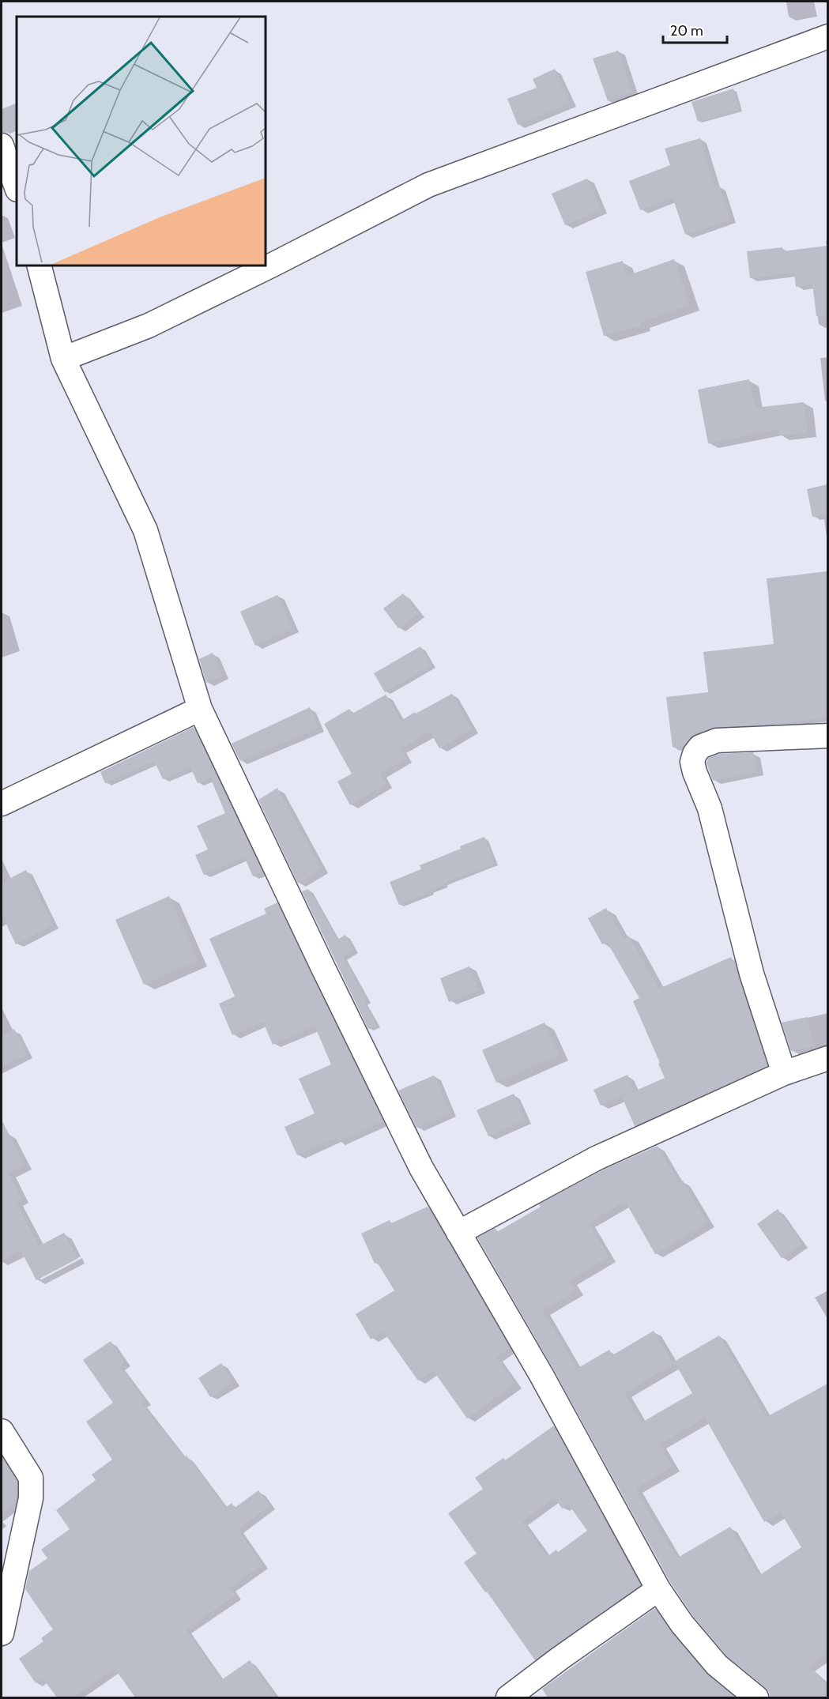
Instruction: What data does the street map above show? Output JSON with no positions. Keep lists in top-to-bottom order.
{
  "scale_bar": "20 m"
}
